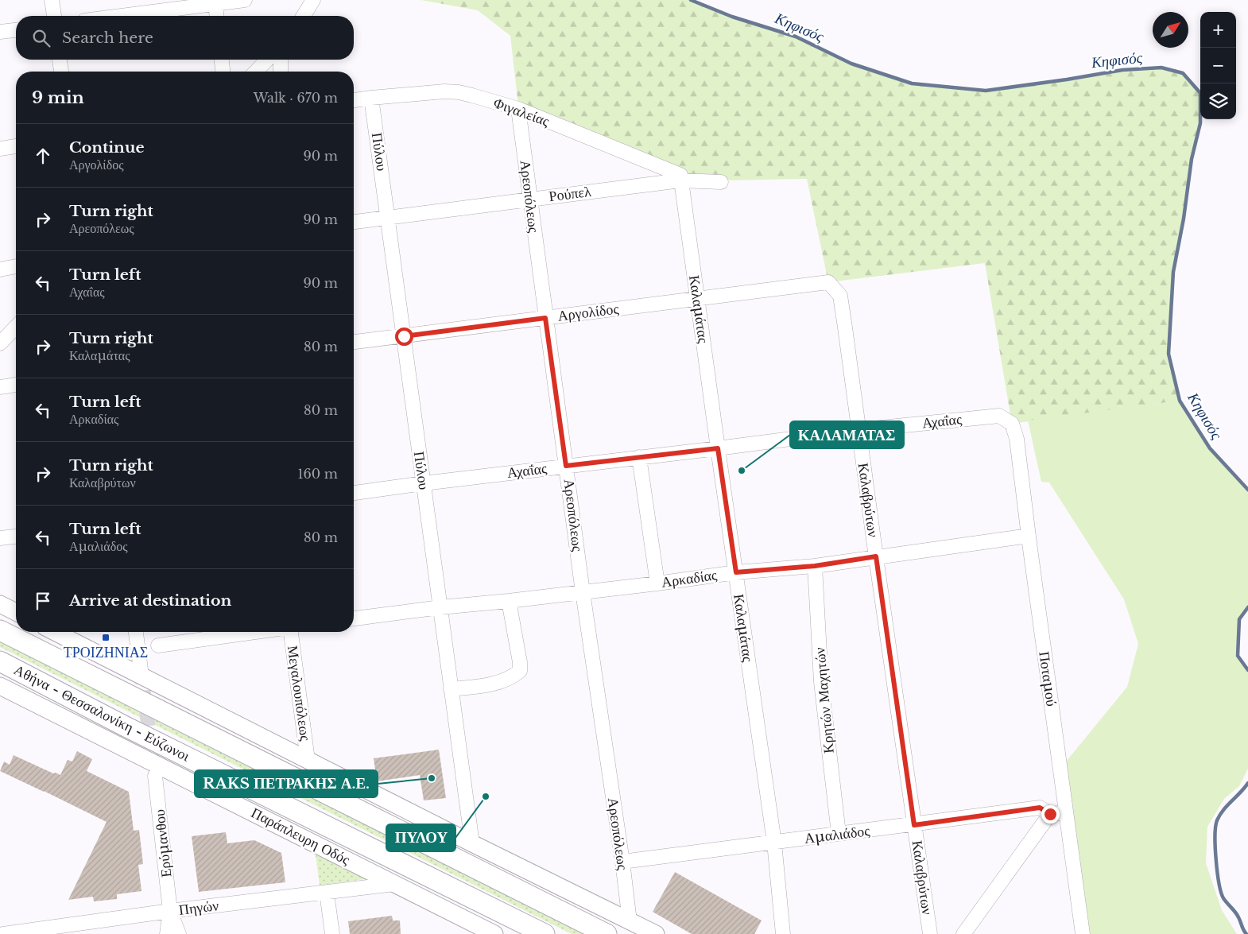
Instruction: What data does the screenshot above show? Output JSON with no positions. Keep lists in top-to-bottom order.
{
  "streets": {
    "highway": ["Αθήνα - Θεσσαλονίκη - Εύζωνοι"],
    "main road": ["Παράπλευρη Οδός"],
    "street": [
      "Φιγαλείας",
      "Πύλου",
      "Ρούπελ",
      "Αρεοπόλεως",
      "Καλαμάτας",
      "Αργολίδος",
      "Αχαΐας",
      "Καλαβρύτων",
      "Αρκαδίας",
      "Ποταμού",
      "Μεγαλουπόλεως",
      "Κρητών Μαχητών",
      "Αμαλιάδος",
      "Ερύμανθου",
      "Πηγών"
    ]
  },
  "crossings": [
    ["Φιγαλείας", "Πύλου"],
    ["Φιγαλείας", "Ρούπελ"],
    ["Φιγαλείας", "Αρεοπόλεως"],
    ["Φιγαλείας", "Καλαμάτας"],
    ["Πύλου", "Ρούπελ"],
    ["Πύλου", "Αργολίδος"],
    ["Πύλου", "Αχαΐας"],
    ["Πύλου", "Αρκαδίας"],
    ["Ρούπελ", "Αρεοπόλεως"],
    ["Ρούπελ", "Καλαμάτας"],
    ["Αρεοπόλεως", "Αργολίδος"],
    ["Αρεοπόλεως", "Αχαΐας"],
    ["Αρεοπόλεως", "Αρκαδίας"],
    ["Αρεοπόλεως", "Αμαλιάδος"],
    ["Καλαμάτας", "Αργολίδος"],
    ["Καλαμάτας", "Αχαΐας"],
    ["Καλαμάτας", "Αρκαδίας"],
    ["Καλαμάτας", "Αμαλιάδος"],
    ["Αργολίδος", "Καλαβρύτων"],
    ["Αχαΐας", "Καλαβρύτων"],
    ["Αχαΐας", "Ποταμού"],
    ["Καλαβρύτων", "Αρκαδίας"],
    ["Καλαβρύτων", "Αμαλιάδος"],
    ["Αρκαδίας", "Ποταμού"],
    ["Αρκαδίας", "Κρητών Μαχητών"],
    ["Κρητών Μαχητών", "Αμαλιάδος"],
    ["Παράπλευρη Οδός", "Πηγών"],
    ["Ερύμανθου", "Πηγών"]
  ],
  "water": ["Κηφισός"],
  "places": {
    "other": ["ΚΑΛΑΜΑΤΑΣ", "RAKS ΠΕΤΡΑΚΗΣ Α.Ε.", "ΠΥΛΟΥ"],
    "transit": ["ΤΡΟΙΖΗΝΙΑΣ"]
  },
  "north": "top right",
  "page": {
    "map_buttons": ["+", "−"],
    "search": "Search here",
    "heading": ["9 min", "Walk · 670 m"],
    "list": [
      ["Continue", "Αργολίδος", "90 m"],
      ["Turn right", "Αρεοπόλεως", "90 m"],
      ["Turn left", "Αχαΐας", "90 m"],
      ["Turn right", "Καλαμάτας", "80 m"],
      ["Turn left", "Αρκαδίας", "80 m"],
      ["Turn right", "Καλαβρύτων", "160 m"],
      ["Turn left", "Αμαλιάδος", "80 m"],
      "Arrive at destination"
    ]
  }
}
